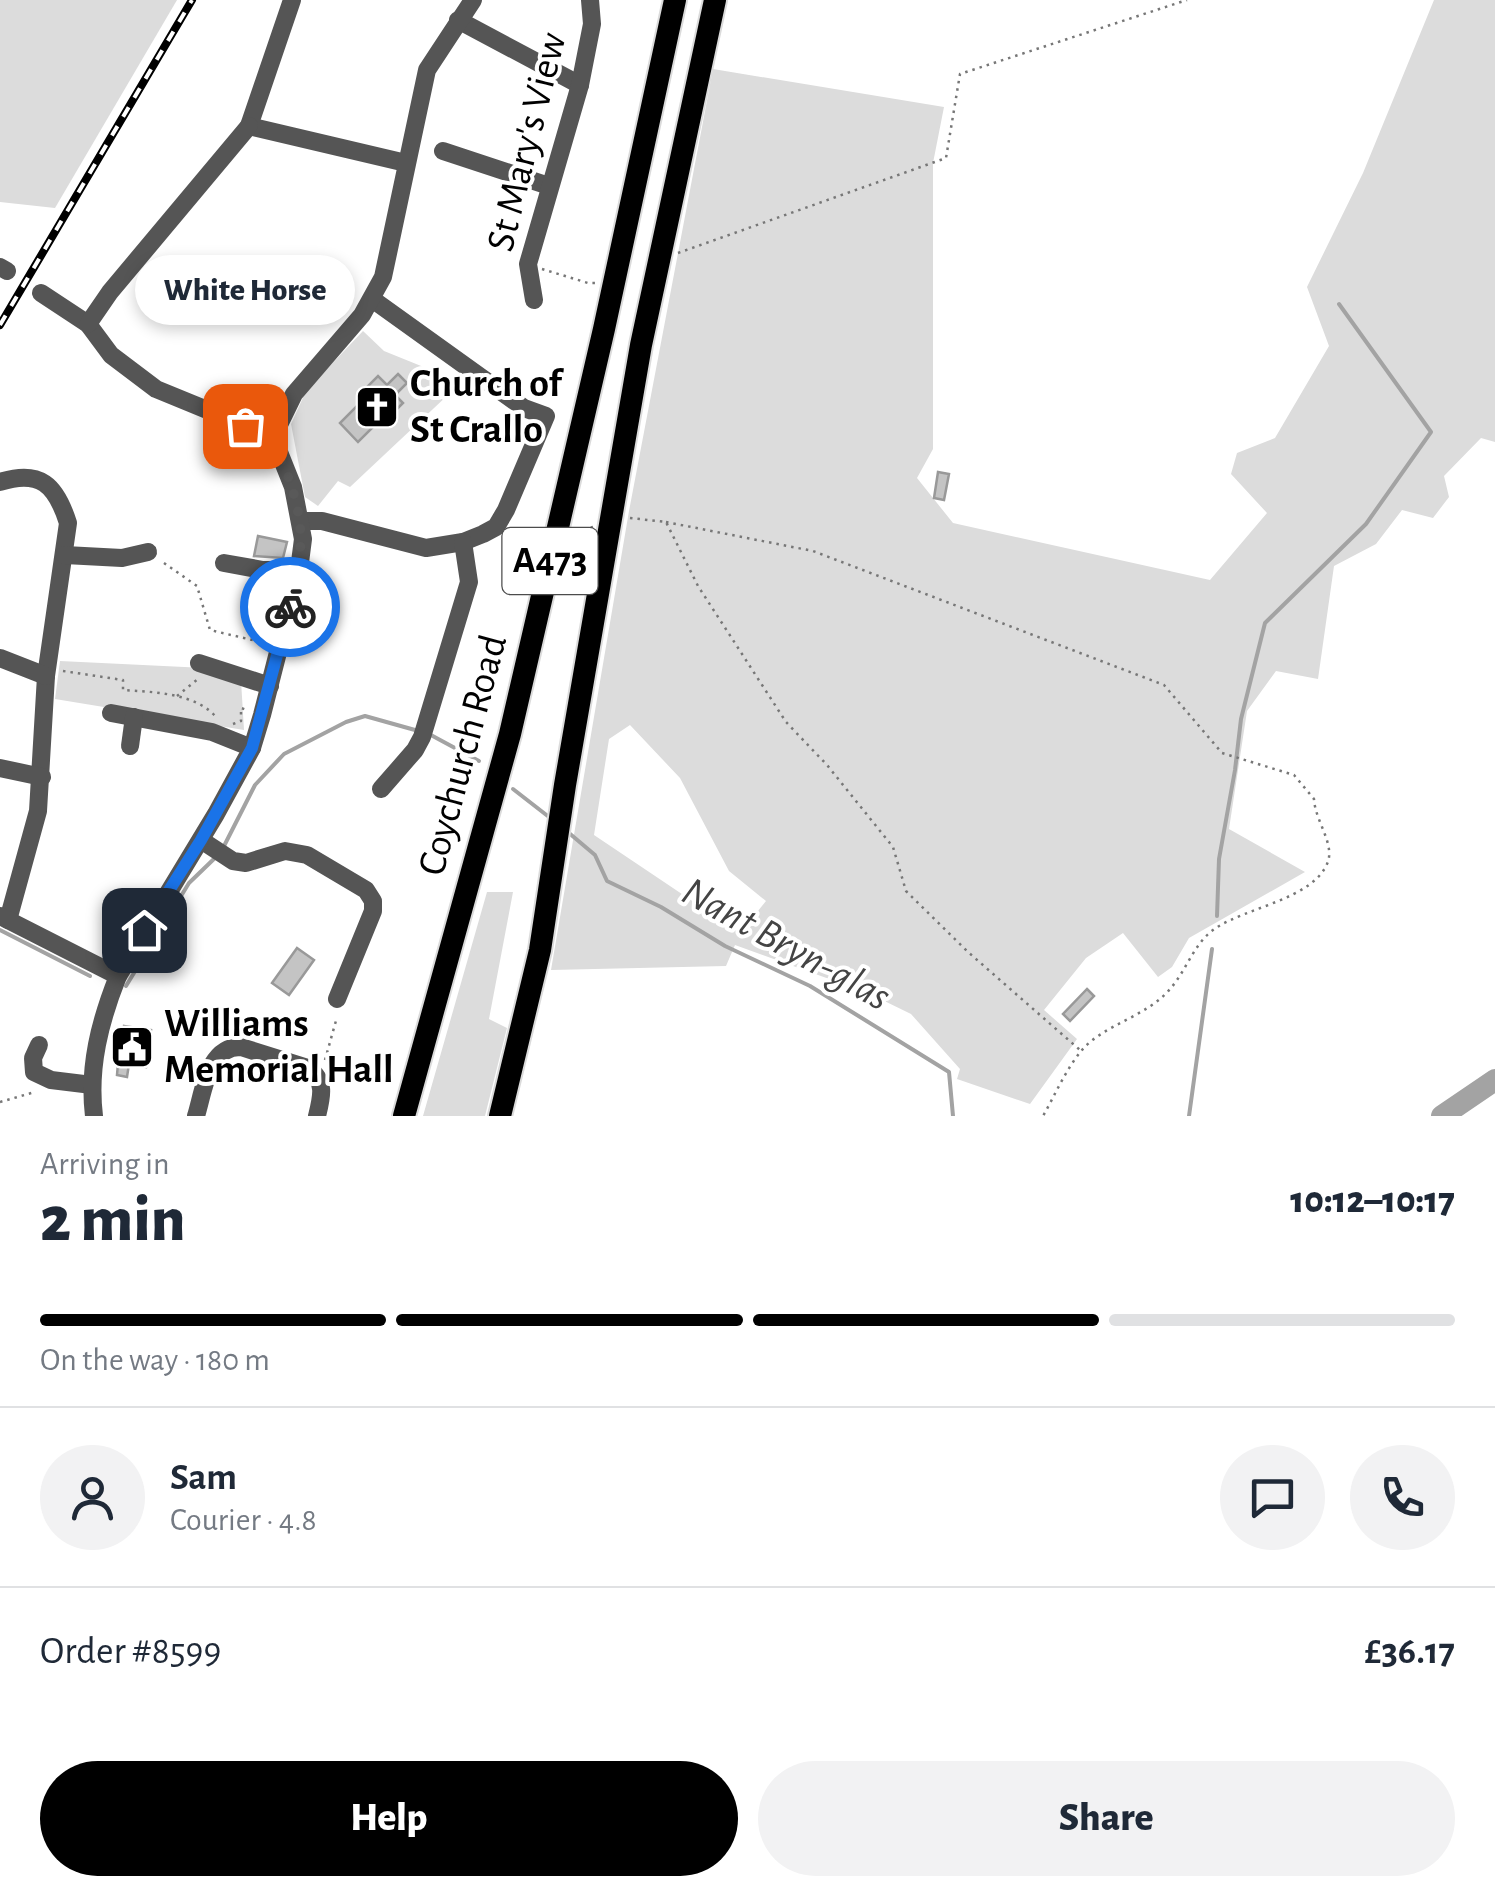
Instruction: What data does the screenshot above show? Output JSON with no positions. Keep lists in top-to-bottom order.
{
  "streets": {
    "main road": ["A473", "Coychurch Road"],
    "street": ["St Mary's View"]
  },
  "water": ["Nant Bryn-glas"],
  "places": {
    "church": ["Church of St Crallo"],
    "other": ["White Horse"],
    "public building": ["Williams Memorial Hall"]
  },
  "page": {
    "bubble": "White Horse",
    "heading": ["2 min", "Arriving in", "10:12–10:17"],
    "panel": [
      "Sam",
      "Courier · 4.8",
      "Order #8599",
      "£36.17"
    ],
    "bar": "On the way · 180 m",
    "buttons": ["Help", "Share"]
  }
}
